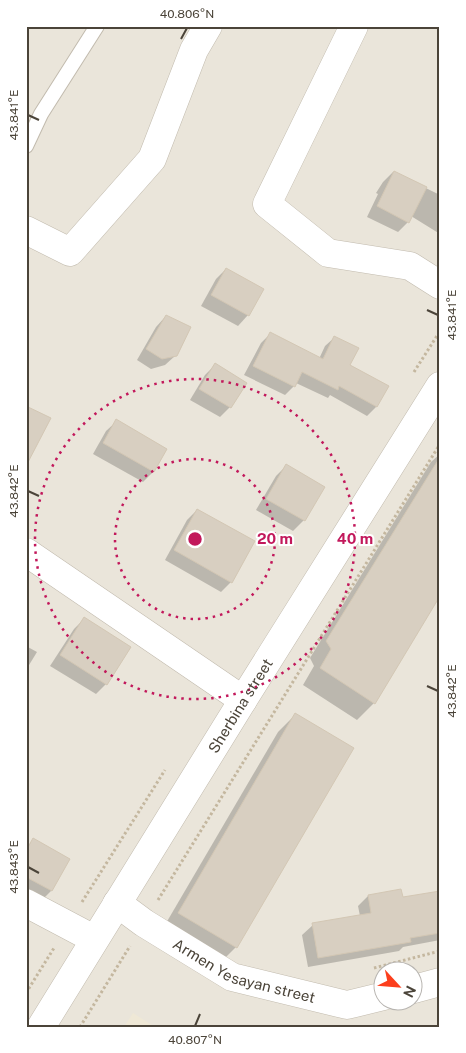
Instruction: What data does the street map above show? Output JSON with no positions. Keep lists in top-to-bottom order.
{
  "streets": {
    "street": ["Sherbina street", "Armen Yesayan street"]
  },
  "crossings": [
    ["Sherbina street", "Armen Yesayan street"]
  ],
  "north": "bottom right",
  "coordinates": [
    "40.806°N",
    "43.841°E",
    "43.842°E",
    "43.843°E",
    "40.807°N"
  ],
  "rings": ["20 m", "40 m"]
}
